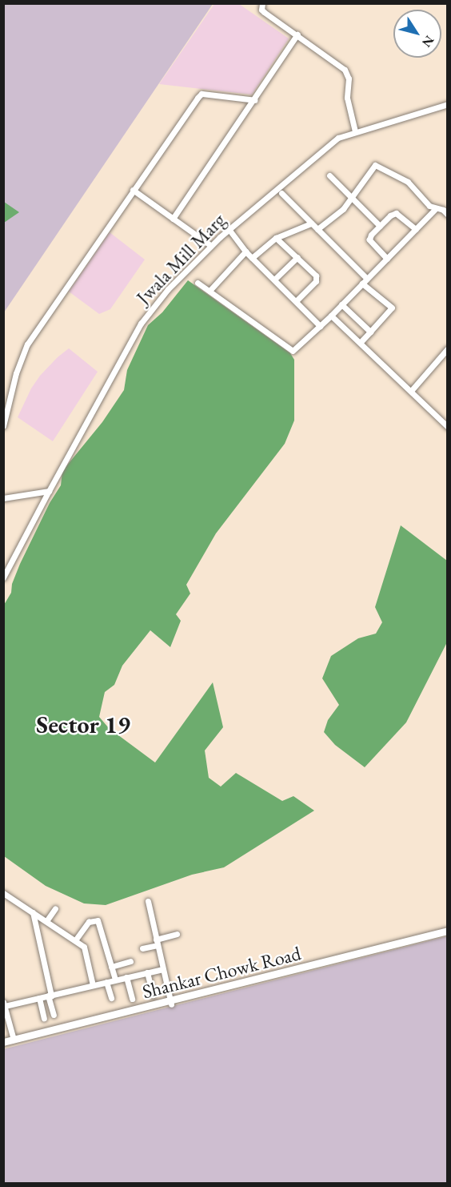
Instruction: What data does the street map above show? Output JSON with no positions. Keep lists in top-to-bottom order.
{
  "streets": {
    "main road": ["Shankar Chowk Road"],
    "street": ["Jwala Mill Marg"]
  },
  "districts": ["Sector 19"],
  "north": "bottom right"
}
